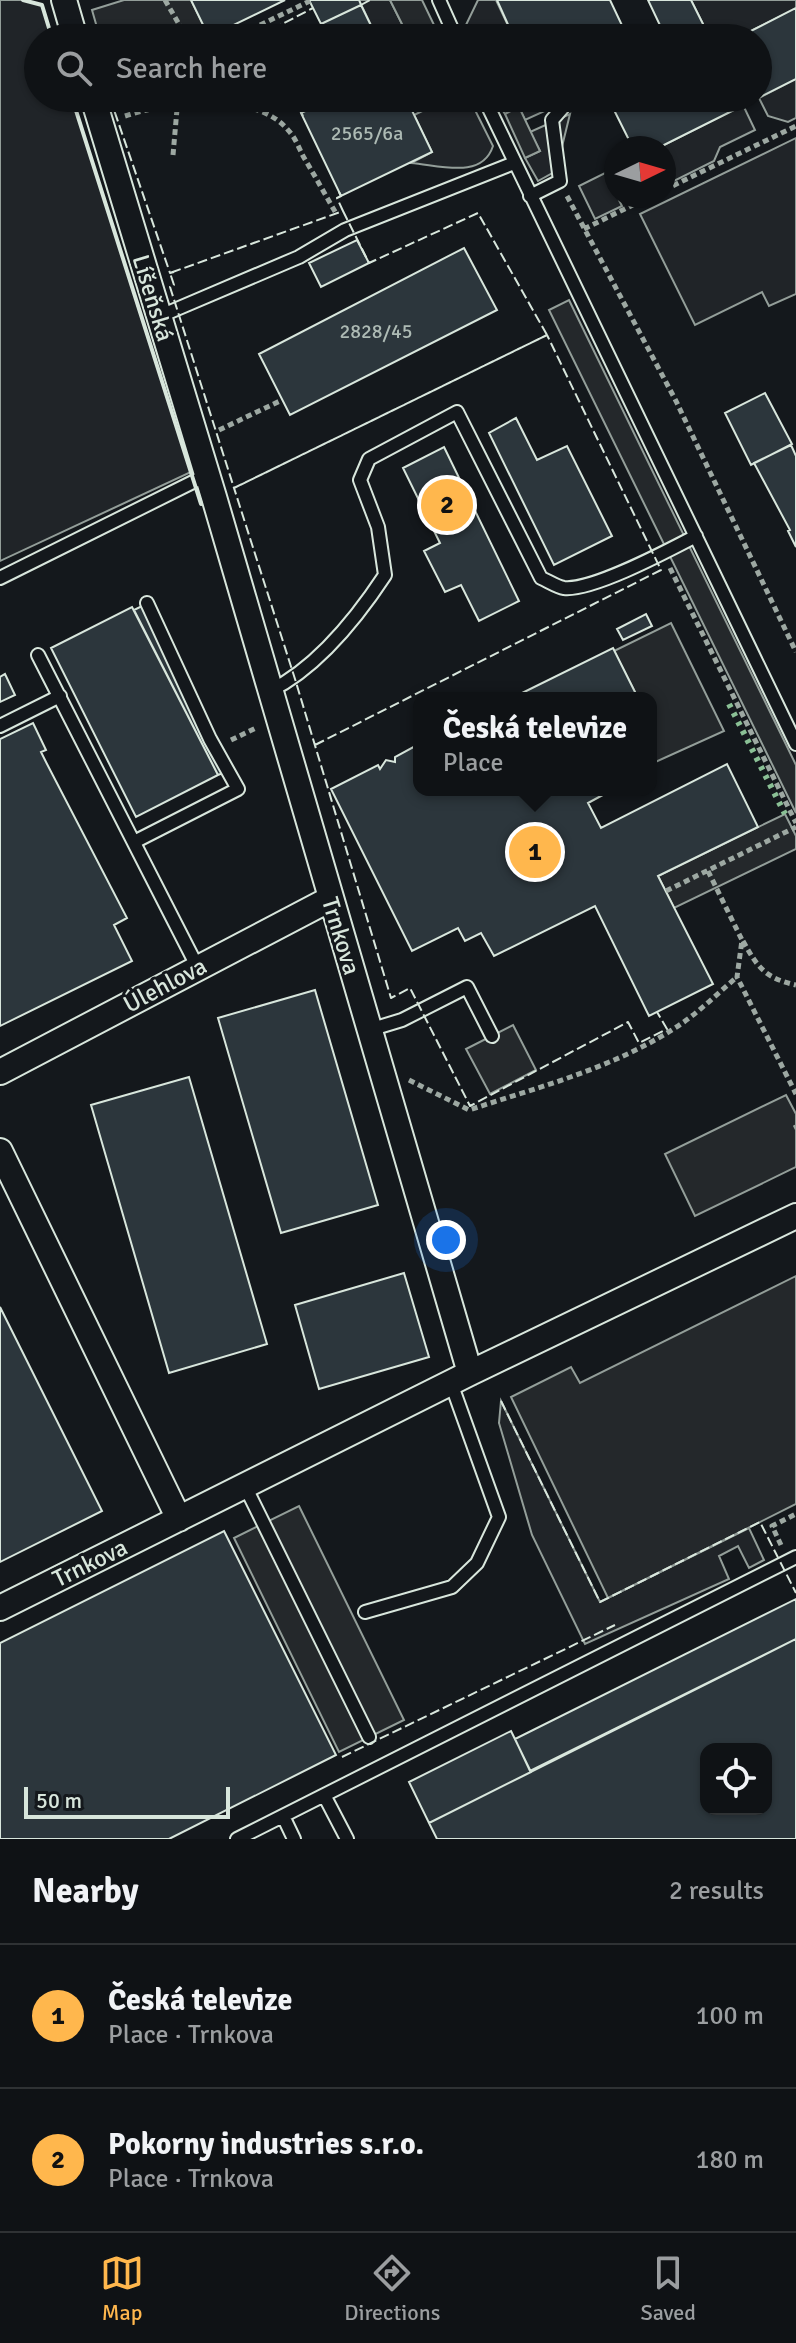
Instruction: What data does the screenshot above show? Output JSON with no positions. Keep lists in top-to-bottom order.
{
  "streets": {
    "street": ["Líšeňská", "Trnkova", "Úlehlova"]
  },
  "crossings": [
    ["Líšeňská", "Trnkova"],
    ["Trnkova", "Úlehlova"]
  ],
  "house_numbers": ["2565/6a", "2828/45"],
  "scale_bar": "50 m",
  "north": "right",
  "page": {
    "search": "Search here",
    "pins": ["2", "1"],
    "popup": ["Česká televize", "Place"],
    "scale": "50 m",
    "heading": ["Nearby", "2 results"],
    "list": [
      {
        "mark": "1",
        "name": "Česká televize",
        "note": "Place · Trnkova",
        "value": "100 m"
      },
      {
        "mark": "2",
        "name": "Pokorny industries s.r.o.",
        "note": "Place · Trnkova",
        "value": "180 m"
      }
    ],
    "nav": ["Map", "Directions", "Saved"]
  }
}
